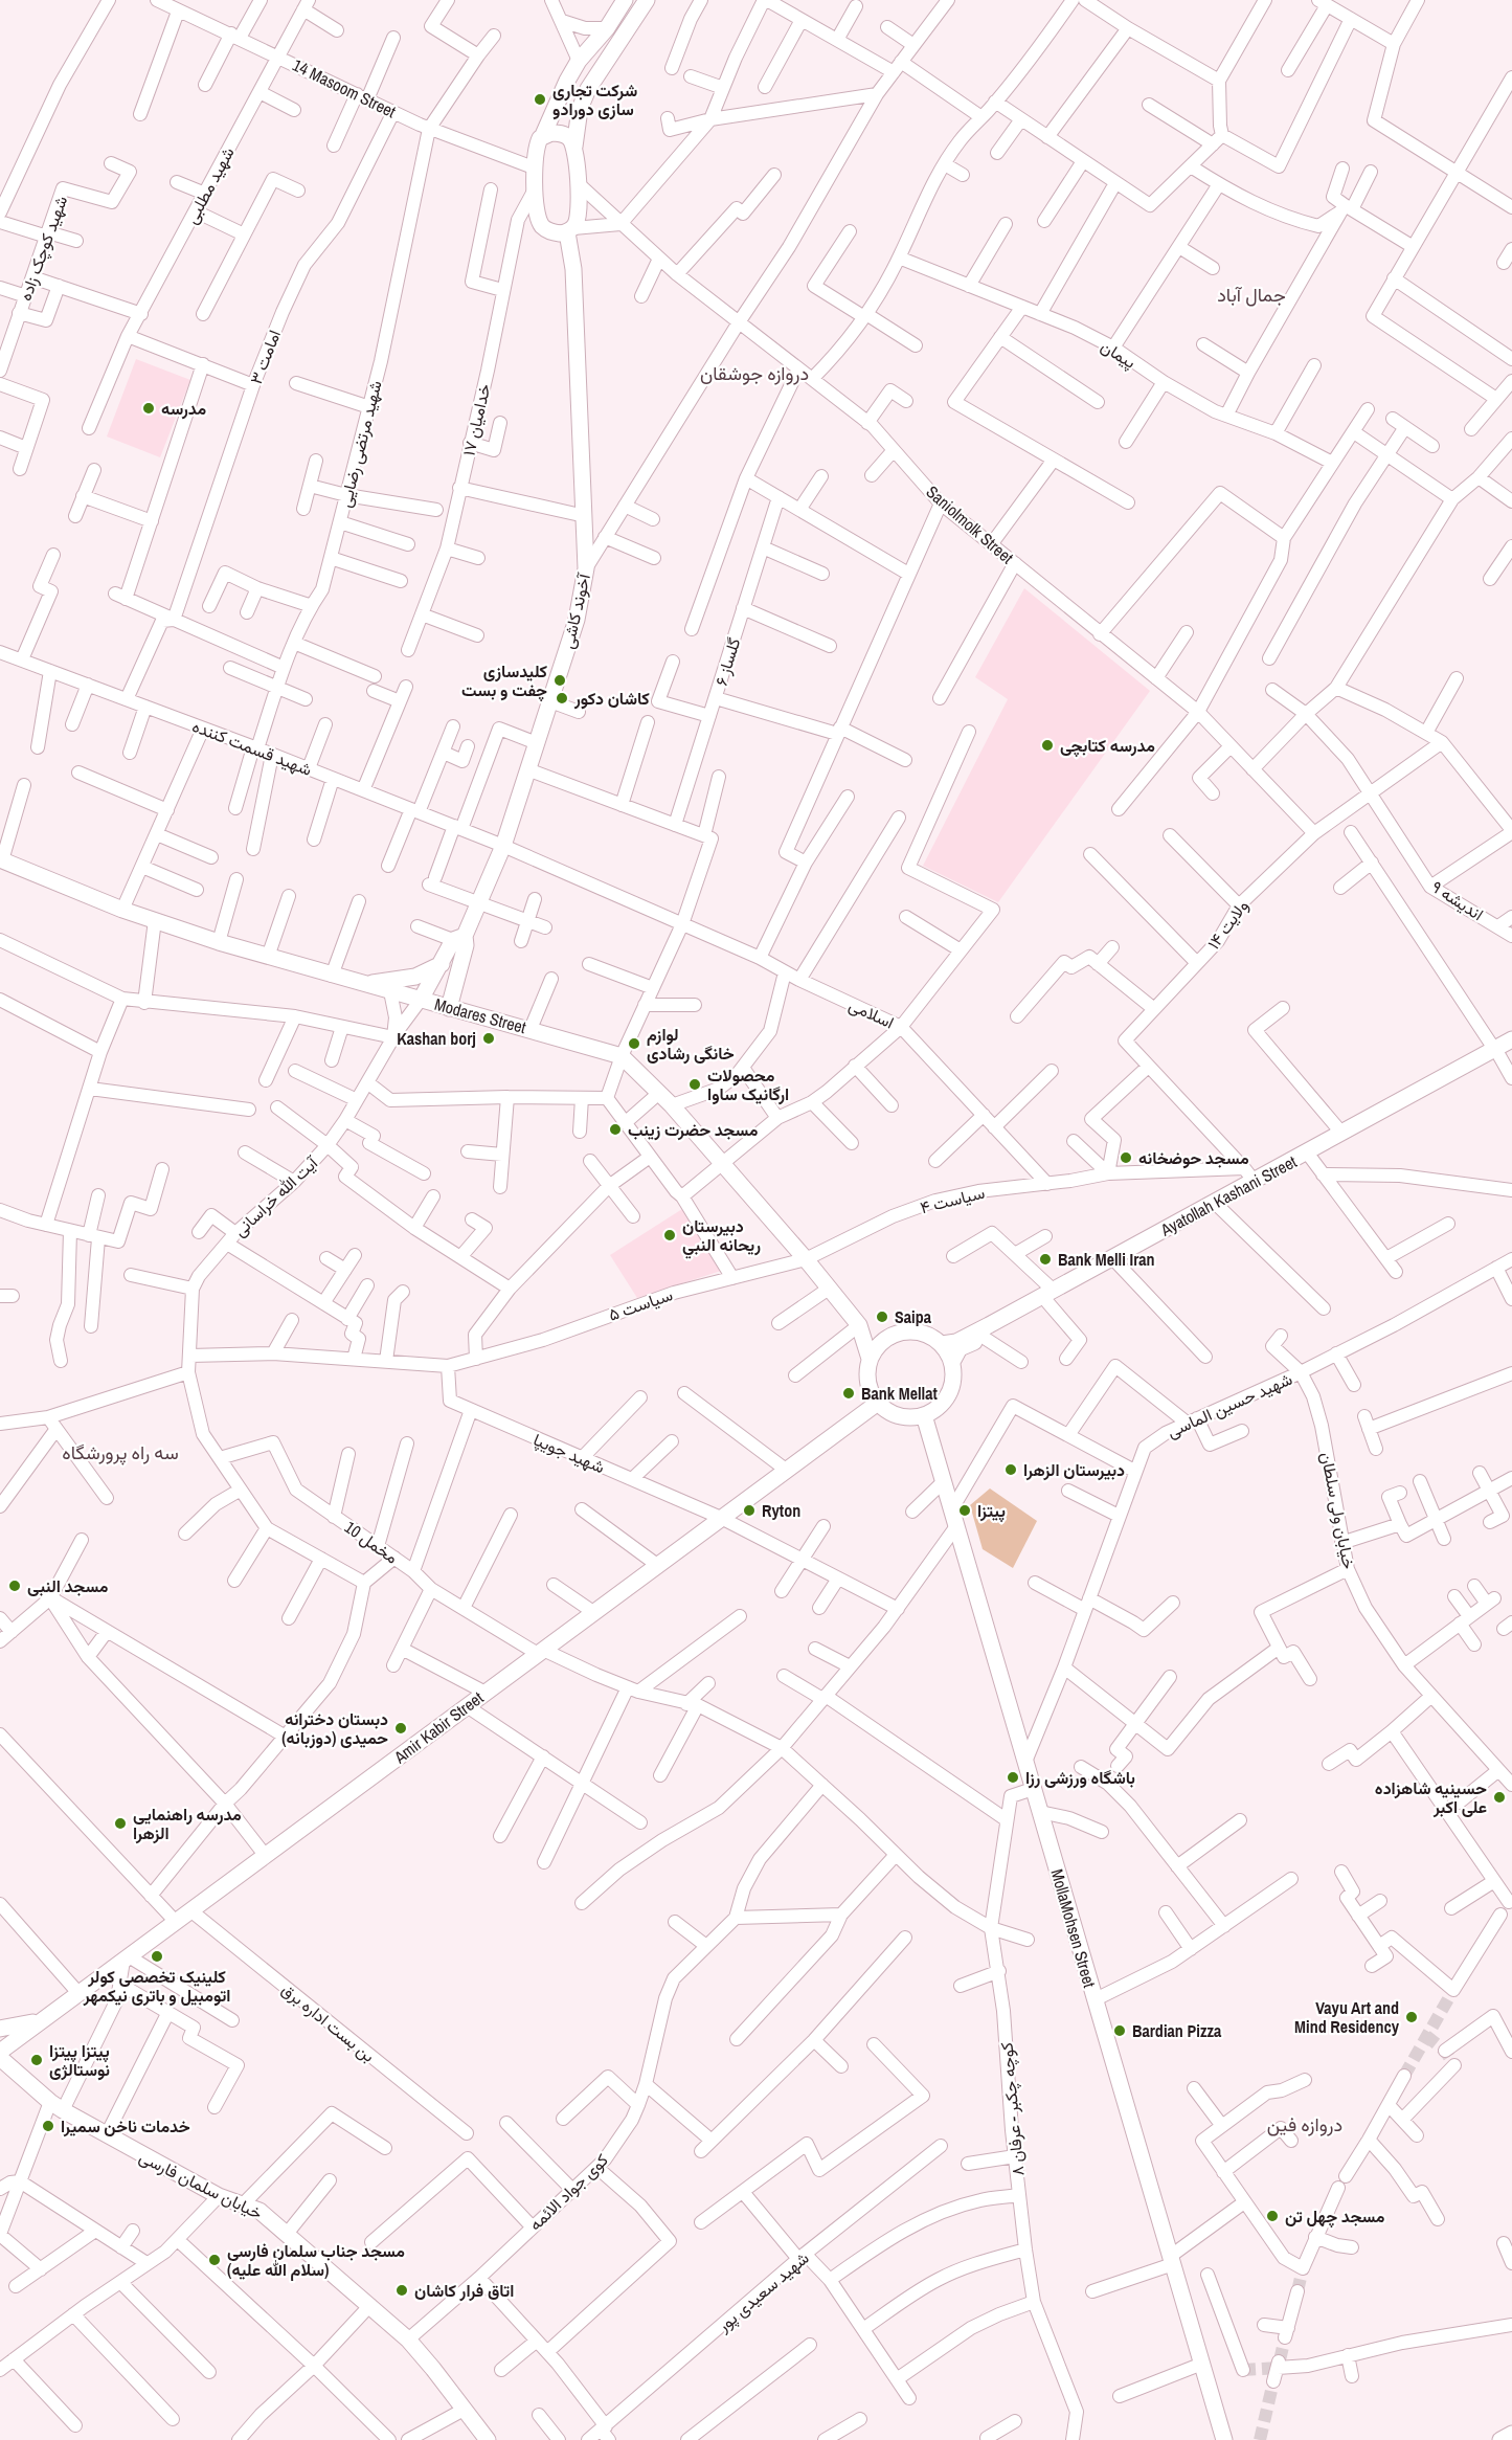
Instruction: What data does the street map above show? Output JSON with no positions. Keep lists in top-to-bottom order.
{
  "streets": {
    "main road": [
      "آخوند کاشی",
      "Modares Street",
      "Ayatollah Kashani Street",
      "Amir Kabir Street",
      "MollaMohsen Street",
      "خیابان سلمان فارسی"
    ],
    "street": [
      "14 Masoom Street",
      "شهید مطلبی",
      "شهید کوچک زاده",
      "پیمان",
      "امامت ۳",
      "خدامیان ۱۷",
      "شهید مرتضی رضایی",
      "Saniolmolk Street",
      "گلساز ۶",
      "شهید قسمت کننده",
      "اندیشه ۹",
      "ولایت ۱۴",
      "اسلامی",
      "آیت الله خراسانی",
      "سیاست ۴",
      "سیاست ۵",
      "شهید حسین الماسی",
      "شهید جویپا",
      "خیابان ولی سلطان",
      "مخمل 10",
      "بن بست اداره برق",
      "کوچه چکبر - عرفان ۸",
      "کوی جواد الائمه",
      "شهید سعیدی پور"
    ]
  },
  "crossings": [
    ["14 Masoom Street", "شهید مطلبی"],
    ["14 Masoom Street", "امامت ۳"],
    ["14 Masoom Street", "شهید مرتضی رضایی"],
    ["شهید مرتضی رضایی", "شهید قسمت کننده"],
    ["Saniolmolk Street", "آخوند کاشی"],
    ["Saniolmolk Street", "ولایت ۱۴"],
    ["آخوند کاشی", "شهید قسمت کننده"],
    ["آخوند کاشی", "Modares Street"],
    ["شهید قسمت کننده", "اسلامی"],
    ["اندیشه ۹", "ولایت ۱۴"],
    ["اسلامی", "سیاست ۴"],
    ["Modares Street", "آیت الله خراسانی"],
    ["Modares Street", "سیاست ۴"],
    ["Modares Street", "سیاست ۵"],
    ["Ayatollah Kashani Street", "Amir Kabir Street"],
    ["Ayatollah Kashani Street", "MollaMohsen Street"],
    ["سیاست ۴", "سیاست ۵"],
    ["سیاست ۵", "شهید جویپا"],
    ["شهید حسین الماسی", "خیابان ولی سلطان"],
    ["شهید حسین الماسی", "MollaMohsen Street"],
    ["شهید جویپا", "Amir Kabir Street"],
    ["مخمل 10", "Amir Kabir Street"],
    ["مخمل 10", "کوچه چکبر - عرفان ۸"],
    ["Amir Kabir Street", "MollaMohsen Street"],
    ["Amir Kabir Street", "بن بست اداره برق"],
    ["MollaMohsen Street", "کوچه چکبر - عرفان ۸"],
    ["خیابان سلمان فارسی", "کوی جواد الائمه"]
  ],
  "districts": [
    "جمال آباد",
    "دروازه جوشقان",
    "سه راه پرورشگاه",
    "دروازه فین"
  ],
  "places": [
    "شرکت تجاری سازی دورادو",
    "مدرسه",
    "کلیدسازی چفت و بست",
    "کاشان دکور",
    "مدرسه کتابچی",
    "Kashan borj",
    "لوازم خانگی رشادی",
    "محصولات ارگانیک ساوا",
    "مسجد حضرت زینب",
    "مسجد حوضخانه",
    "دبيرستان ريحانه النبي",
    "Bank Melli Iran",
    "Saipa",
    "Bank Mellat",
    "دبیرستان الزهرا",
    "Ryton",
    "پیتزا",
    "مسجد النبی",
    "دبستان دخترانه حمیدی (دوزبانه)",
    "باشگاه ورزشی رزا",
    "حسینیه شاهزاده علی اکبر",
    "مدرسه راهنمایی الزهرا",
    "کلینیک تخصصی کولر اتومبیل و باتری نیکمهر",
    "Vayu Art and Mind Residency",
    "Bardian Pizza",
    "پیتزا پیتزا نوستالژی",
    "خدمات ناخن سمیرا",
    "مسجد چهل تن",
    "مسجد جناب سلمان فارسی (سلام الله علیه)",
    "اتاق فرار کاشان"
  ]
}
